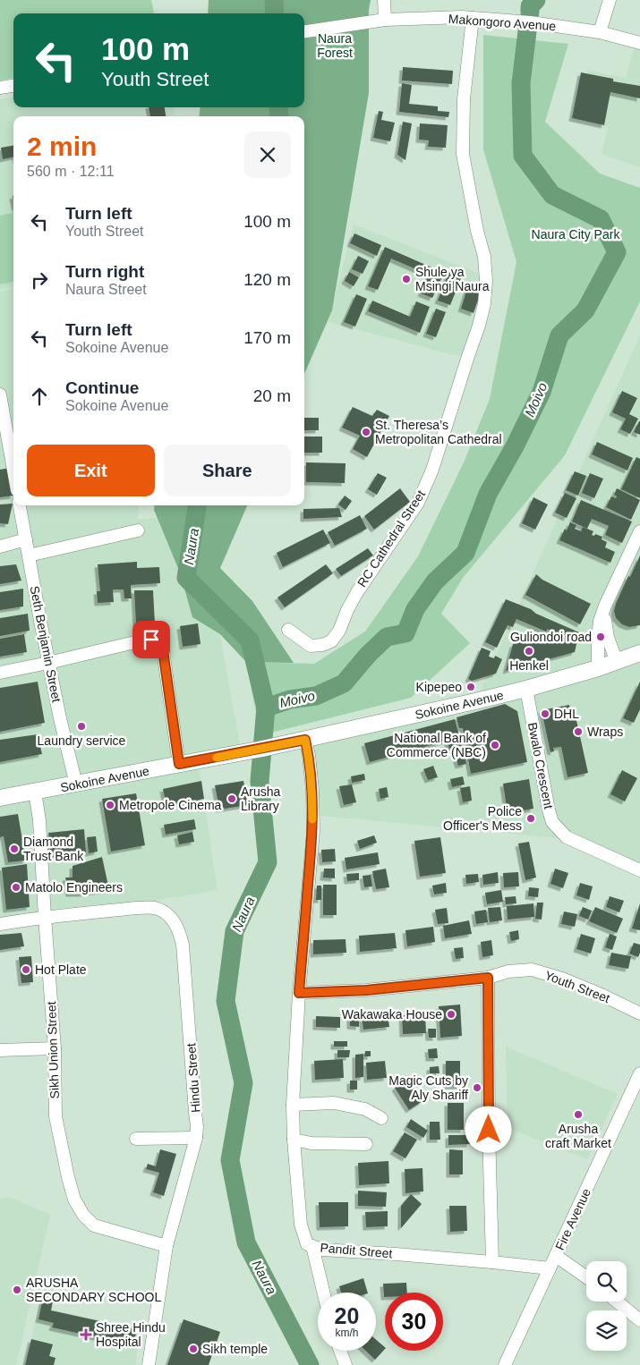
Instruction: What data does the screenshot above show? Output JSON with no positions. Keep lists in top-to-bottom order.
{
  "streets": {
    "main road": ["Sokoine Avenue"],
    "street": [
      "Makongoro Avenue",
      "RC Cathedral Street",
      "Seth Benjamin Street",
      "Bwalo Crescent",
      "Youth Street",
      "Sikh Union Street",
      "Hindu Street",
      "Fire Avenue",
      "Pandit Street"
    ]
  },
  "crossings": [
    ["Makongoro Avenue", "RC Cathedral Street"],
    ["Seth Benjamin Street", "Sokoine Avenue"],
    ["Sokoine Avenue", "Bwalo Crescent"],
    ["Sokoine Avenue", "Sikh Union Street"],
    ["Sokoine Avenue", "Pandit Street"],
    ["Youth Street", "Pandit Street"],
    ["Sikh Union Street", "Hindu Street"],
    ["Fire Avenue", "Pandit Street"]
  ],
  "water": ["Moivo", "Naura"],
  "parks": ["Naura Forest", "Naura City Park"],
  "places": {
    "other": [
      "Shule ya Msingi Naura",
      "St. Theresa’s Metropolitan Cathedral",
      "Guliondoi road",
      "Henkel",
      "Kipepeo",
      "DHL",
      "Laundry service",
      "Wraps",
      "National Bank of Commerce (NBC)",
      "Arusha Library",
      "Metropole Cinema",
      "Police Officer's Mess",
      "Diamond Trust Bank",
      "Matolo Engineers",
      "Hot Plate",
      "Wakawaka House",
      "Magic Cuts by Aly Shariff",
      "Arusha craft Market",
      "ARUSHA SECONDARY SCHOOL",
      "Sikh temple"
    ],
    "health": ["Shree Hindu Hospital"]
  },
  "page": {
    "turn": ["100 m", "Youth Street"],
    "heading": ["2 min", "560 m · 12:11"],
    "list": [
      {
        "name": "Turn left",
        "note": "Youth Street",
        "value": "100 m"
      },
      {
        "name": "Turn right",
        "note": "Naura Street",
        "value": "120 m"
      },
      {
        "name": "Turn left",
        "note": "Sokoine Avenue",
        "value": "170 m"
      },
      {
        "name": "Continue",
        "note": "Sokoine Avenue",
        "value": "20 m"
      }
    ],
    "buttons": ["Exit", "Share"],
    "speed": "20 km/h",
    "limit": "30"
  }
}
